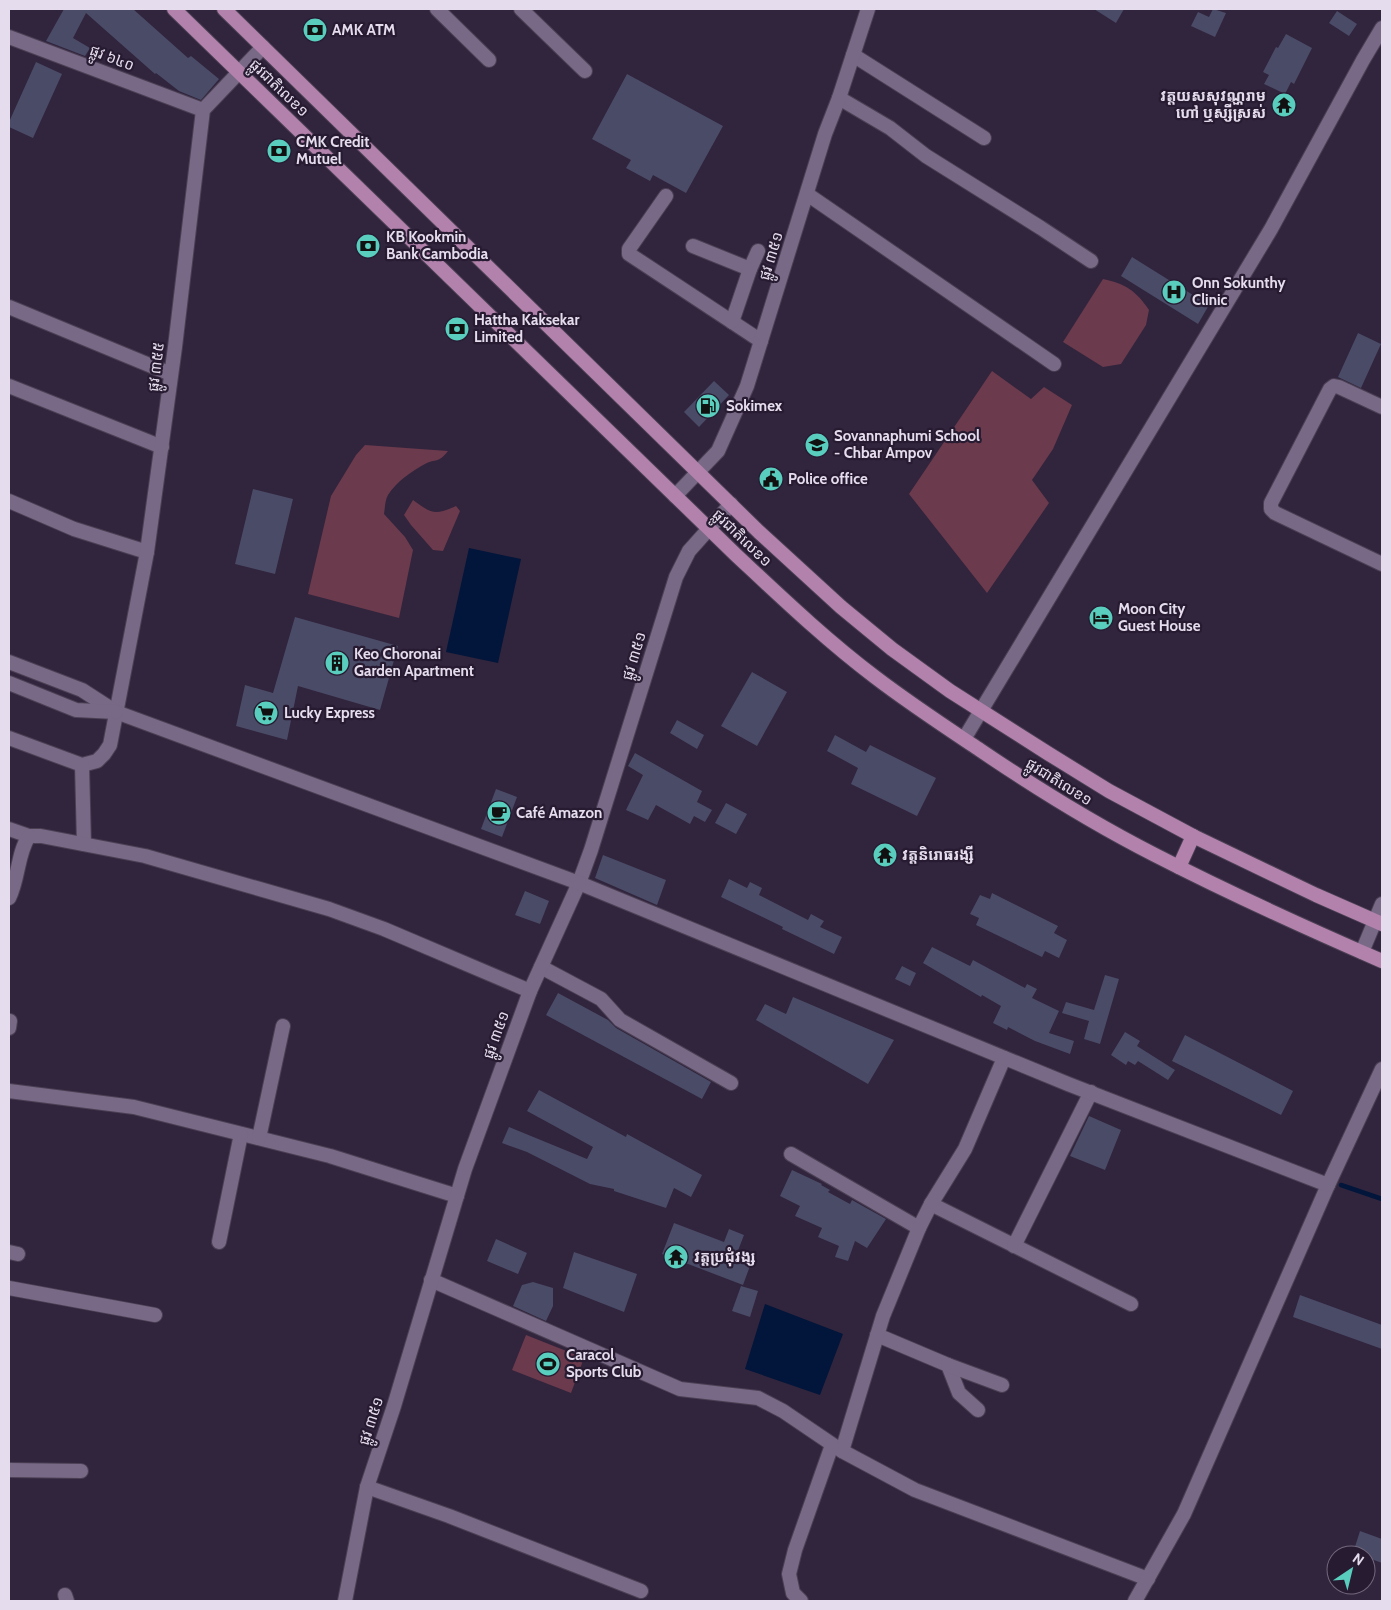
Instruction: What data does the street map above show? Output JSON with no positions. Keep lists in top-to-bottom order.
{
  "streets": {
    "highway": ["ផ្លូវជាតិលេខ១"],
    "street": ["ផ្លូវ ៦៤០", "ផ្លូវ ៣៥១", "ផ្លូវ ៣៥៥"]
  },
  "crossings": [
    ["ផ្លូវ ៦៤០", "ផ្លូវ ៣៥៥"],
    ["ផ្លូវជាតិលេខ១", "ផ្លូវ ៣៥១"]
  ],
  "places": {
    "bank": [
      "AMK ATM",
      "CMK Credit Mutuel",
      "KB Kookmin Bank Cambodia",
      "Hattha Kaksekar Limited"
    ],
    "temple": ["វត្តយសសុវណ្ណរាម ហៅ ឬស្សីស្រស់", "វត្តនិរោធរង្សី", "វត្តប្រជុំវង្ស"],
    "hospital": ["Onn Sokunthy Clinic"],
    "fuel station": ["Sokimex"],
    "school or university": ["Sovannaphumi School - Chbar Ampov"],
    "public building": ["Police office"],
    "hotel": ["Moon City Guest House"],
    "building": ["Keo Choronai Garden Apartment"],
    "supermarket": ["Lucky Express"],
    "cafe": ["Café Amazon"],
    "sports": ["Caracol Sports Club"]
  },
  "north": "top right"
}
